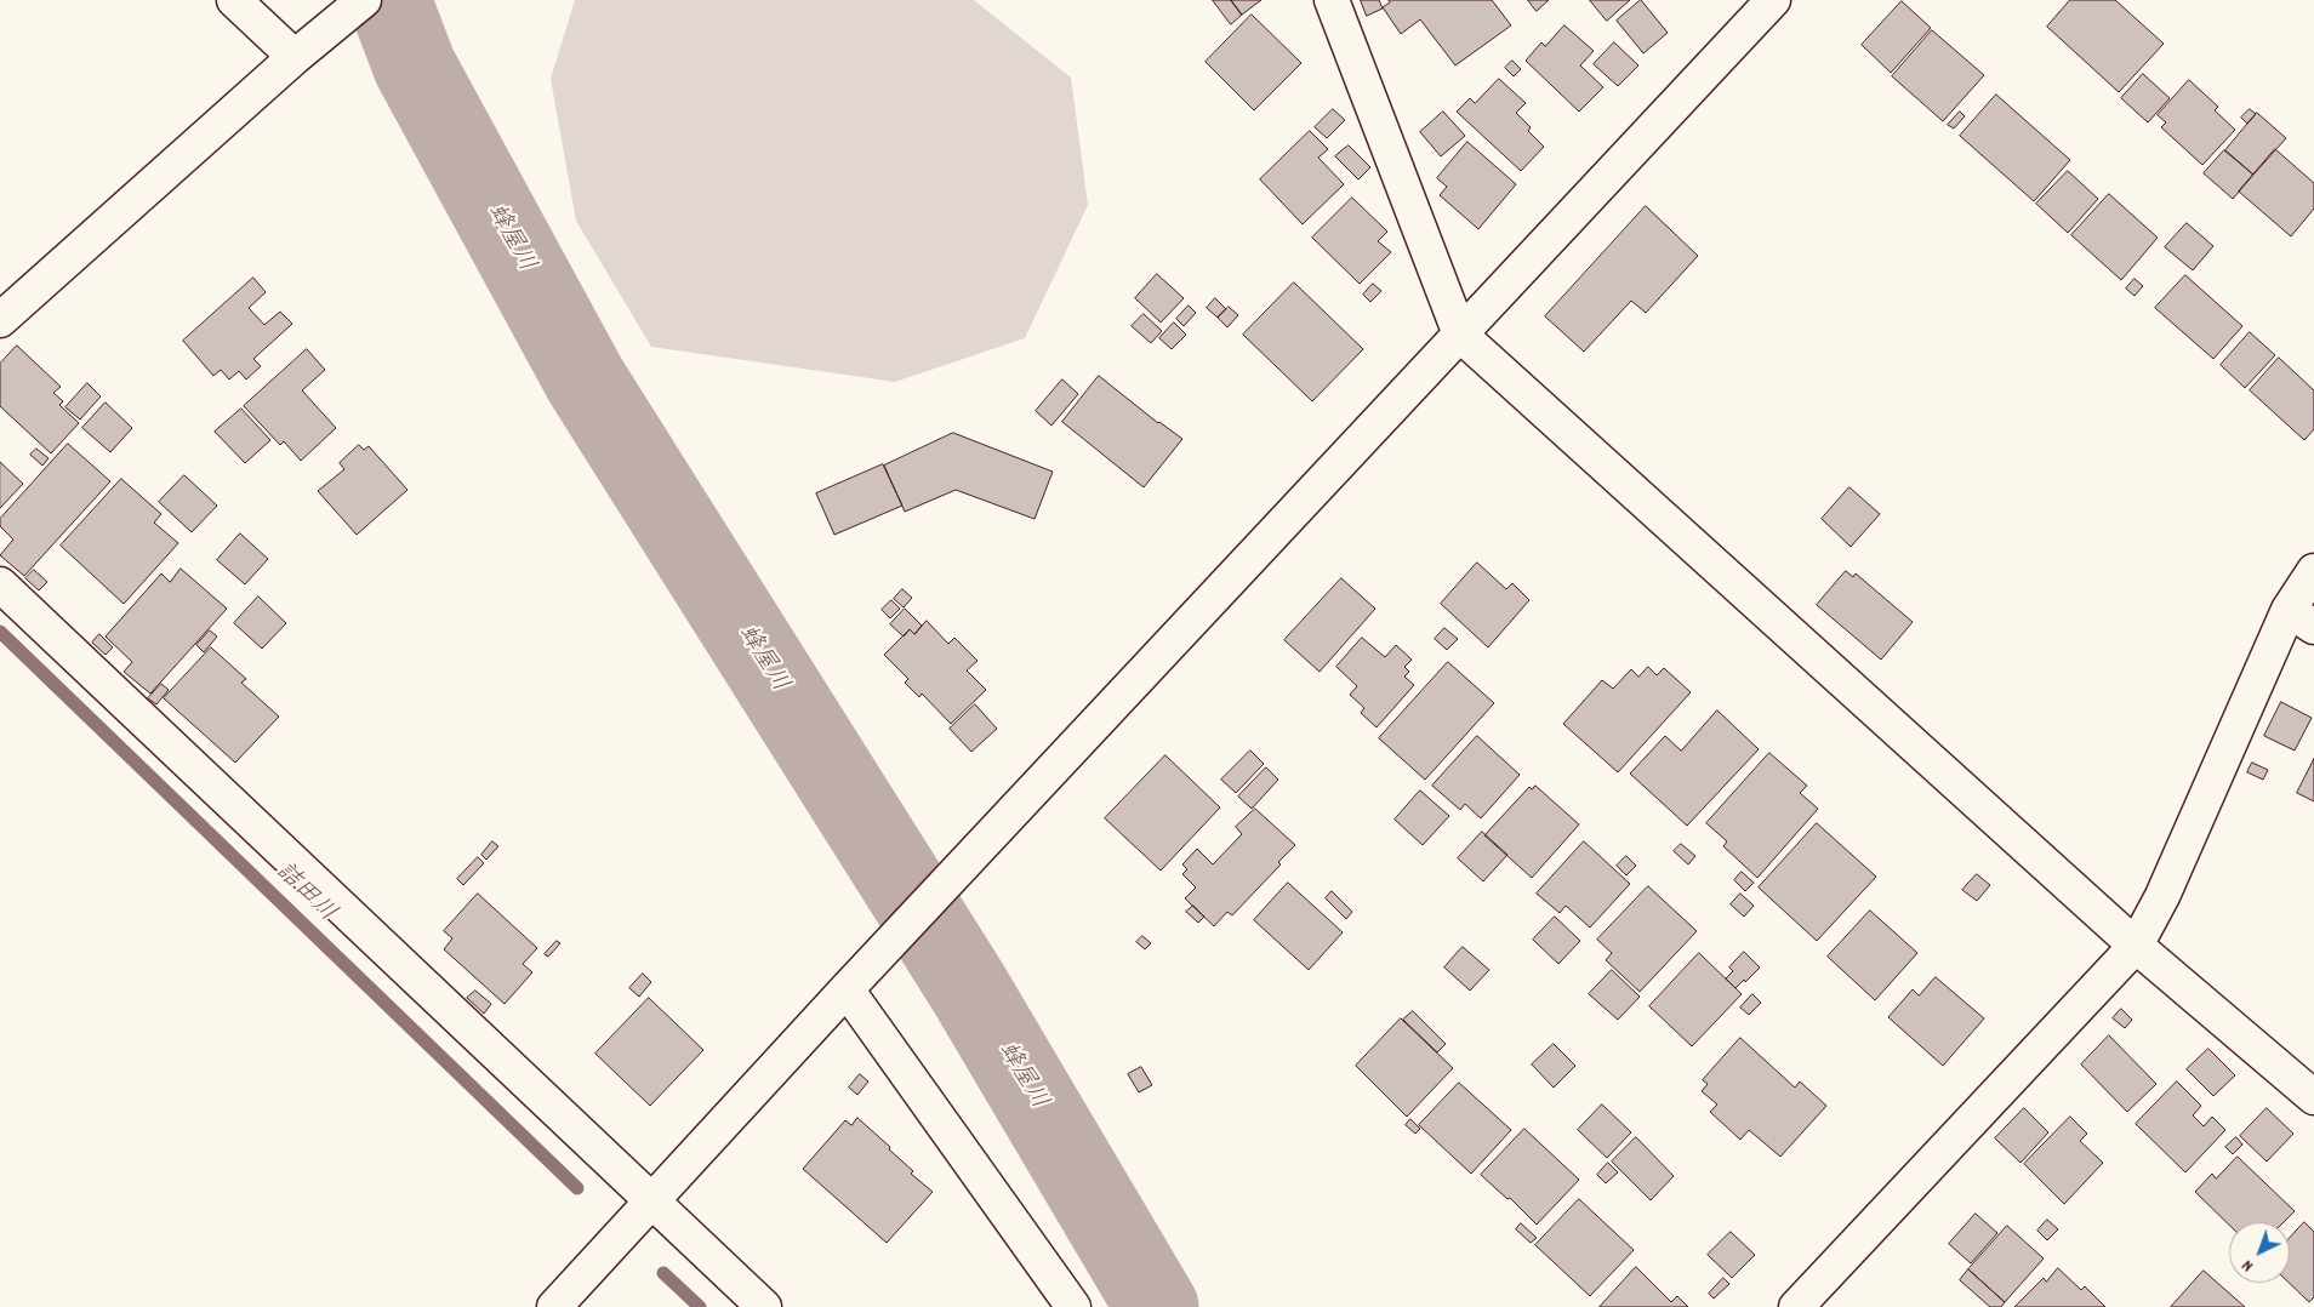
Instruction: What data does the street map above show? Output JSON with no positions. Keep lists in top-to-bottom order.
{
  "water": ["蜂屋川", "詰田川"],
  "north": "bottom left"
}
